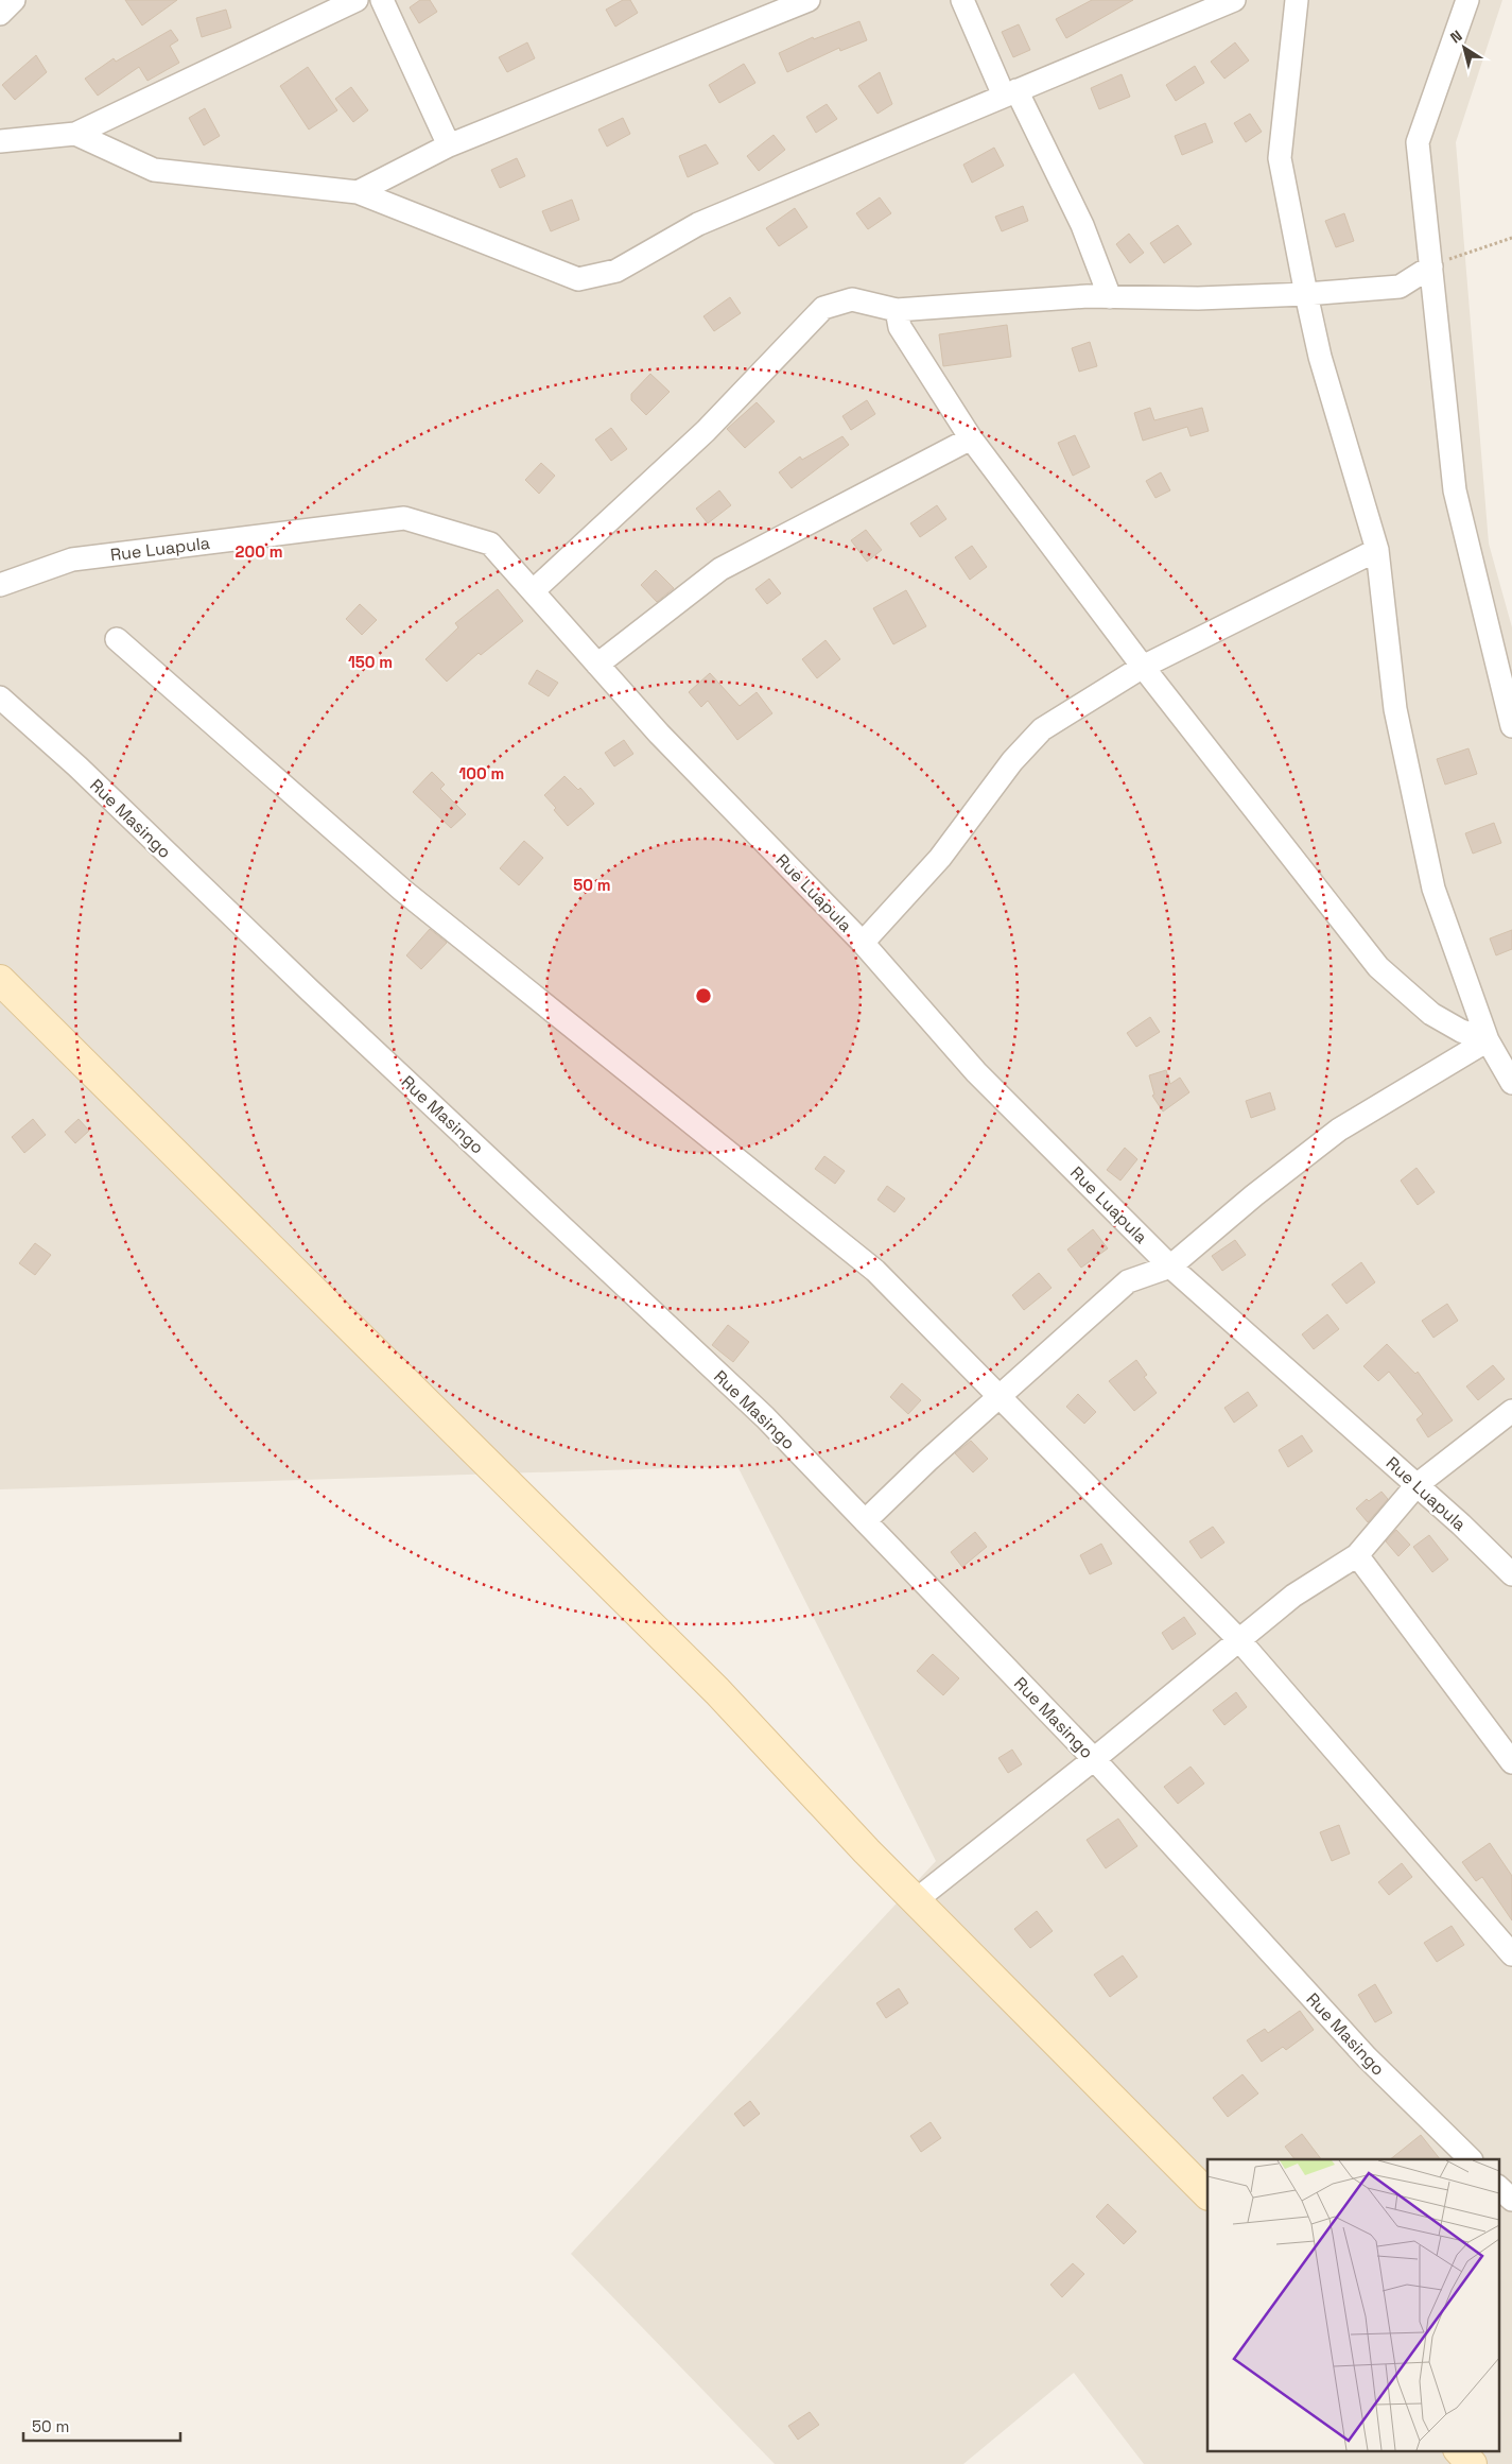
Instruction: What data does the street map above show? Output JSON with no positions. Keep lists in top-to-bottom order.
{
  "streets": {
    "street": ["Rue Luapula", "Rue Masingo"]
  },
  "scale_bar": "50 m",
  "north": "top left",
  "rings": [
    "200 m",
    "150 m",
    "100 m",
    "50 m"
  ]
}
